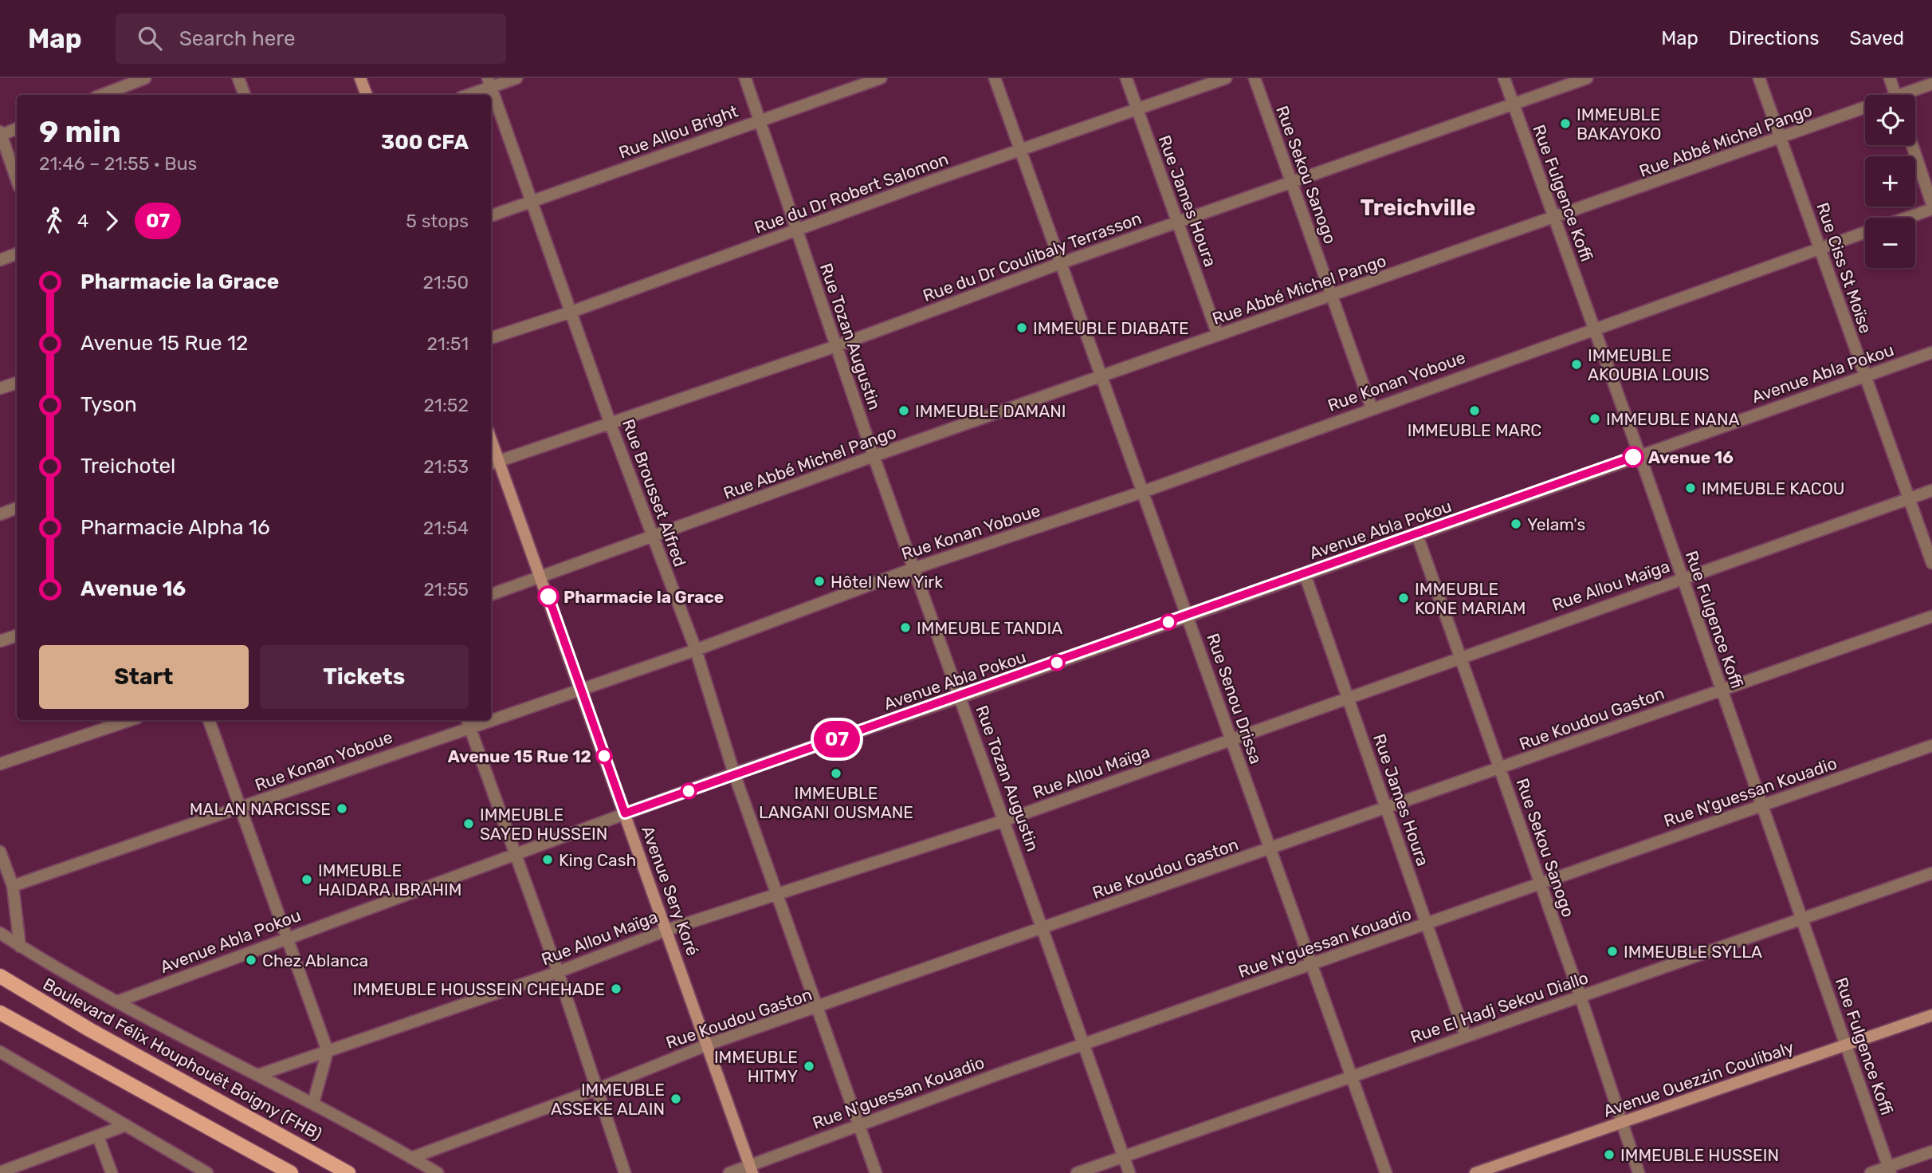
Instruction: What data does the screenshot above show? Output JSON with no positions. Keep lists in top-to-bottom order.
{
  "streets": {
    "main road": ["Boulevard Félix Houphouët Boigny (FHB)"],
    "street": [
      "Rue Allou Bright",
      "Rue Abbé Michel Pango",
      "Rue Sekou Sanogo",
      "Rue du Dr Robert Salomon",
      "Rue Fulgence Koffi",
      "Rue James Houra",
      "Rue du Dr Coulibaly Terrasson",
      "Rue Ciss St Moïse",
      "Rue Tozan Augustin",
      "Avenue Abla Pokou",
      "Rue Konan Yoboue",
      "Rue Brousset Alfred",
      "Rue Allou Maïga",
      "Rue Senou Drissa",
      "Rue Koudou Gaston",
      "Rue N'guessan Kouadio",
      "Avenue Sery Koré",
      "Rue El Hadj Sekou Diallo",
      "Avenue Ouezzin Coulibaly"
    ]
  },
  "crossings": [
    ["Rue Allou Bright", "Rue Tozan Augustin"],
    ["Rue Allou Bright", "Rue Brousset Alfred"],
    ["Rue Abbé Michel Pango", "Rue Sekou Sanogo"],
    ["Rue Abbé Michel Pango", "Rue Fulgence Koffi"],
    ["Rue Abbé Michel Pango", "Rue James Houra"],
    ["Rue Abbé Michel Pango", "Rue Ciss St Moïse"],
    ["Rue Abbé Michel Pango", "Rue Tozan Augustin"],
    ["Rue Abbé Michel Pango", "Rue Brousset Alfred"],
    ["Rue Abbé Michel Pango", "Rue Senou Drissa"],
    ["Rue Abbé Michel Pango", "Avenue Sery Koré"],
    ["Rue Sekou Sanogo", "Rue du Dr Coulibaly Terrasson"],
    ["Rue Sekou Sanogo", "Avenue Abla Pokou"],
    ["Rue Sekou Sanogo", "Rue Konan Yoboue"],
    ["Rue Sekou Sanogo", "Rue Allou Maïga"],
    ["Rue Sekou Sanogo", "Rue Koudou Gaston"],
    ["Rue Sekou Sanogo", "Rue N'guessan Kouadio"],
    ["Rue Sekou Sanogo", "Rue El Hadj Sekou Diallo"],
    ["Rue Sekou Sanogo", "Avenue Ouezzin Coulibaly"],
    ["Rue du Dr Robert Salomon", "Rue James Houra"],
    ["Rue du Dr Robert Salomon", "Rue Tozan Augustin"],
    ["Rue du Dr Robert Salomon", "Rue Brousset Alfred"],
    ["Rue du Dr Robert Salomon", "Rue Senou Drissa"],
    ["Rue Fulgence Koffi", "Rue du Dr Coulibaly Terrasson"],
    ["Rue Fulgence Koffi", "Avenue Abla Pokou"],
    ["Rue Fulgence Koffi", "Rue Konan Yoboue"],
    ["Rue Fulgence Koffi", "Rue Allou Maïga"],
    ["Rue Fulgence Koffi", "Rue Koudou Gaston"],
    ["Rue Fulgence Koffi", "Rue N'guessan Kouadio"],
    ["Rue Fulgence Koffi", "Rue El Hadj Sekou Diallo"],
    ["Rue Fulgence Koffi", "Avenue Ouezzin Coulibaly"],
    ["Rue James Houra", "Rue du Dr Coulibaly Terrasson"],
    ["Rue James Houra", "Avenue Abla Pokou"],
    ["Rue James Houra", "Rue Allou Maïga"],
    ["Rue James Houra", "Rue Koudou Gaston"],
    ["Rue James Houra", "Rue N'guessan Kouadio"],
    ["Rue James Houra", "Rue El Hadj Sekou Diallo"],
    ["Rue du Dr Coulibaly Terrasson", "Rue Tozan Augustin"],
    ["Rue du Dr Coulibaly Terrasson", "Rue Brousset Alfred"],
    ["Rue du Dr Coulibaly Terrasson", "Rue Senou Drissa"],
    ["Rue du Dr Coulibaly Terrasson", "Avenue Sery Koré"],
    ["Rue Ciss St Moïse", "Avenue Abla Pokou"],
    ["Rue Ciss St Moïse", "Rue Konan Yoboue"],
    ["Rue Ciss St Moïse", "Rue Allou Maïga"],
    ["Rue Tozan Augustin", "Avenue Abla Pokou"],
    ["Rue Tozan Augustin", "Rue Konan Yoboue"],
    ["Rue Tozan Augustin", "Rue Allou Maïga"],
    ["Rue Tozan Augustin", "Rue Koudou Gaston"],
    ["Rue Tozan Augustin", "Rue N'guessan Kouadio"],
    ["Rue Tozan Augustin", "Rue El Hadj Sekou Diallo"],
    ["Avenue Abla Pokou", "Rue Brousset Alfred"],
    ["Avenue Abla Pokou", "Rue Senou Drissa"],
    ["Avenue Abla Pokou", "Avenue Sery Koré"],
    ["Rue Konan Yoboue", "Rue Brousset Alfred"],
    ["Rue Konan Yoboue", "Rue Senou Drissa"],
    ["Rue Konan Yoboue", "Avenue Sery Koré"],
    ["Rue Brousset Alfred", "Rue Allou Maïga"],
    ["Rue Brousset Alfred", "Rue Koudou Gaston"],
    ["Rue Brousset Alfred", "Rue N'guessan Kouadio"],
    ["Rue Allou Maïga", "Rue Senou Drissa"],
    ["Rue Allou Maïga", "Avenue Sery Koré"],
    ["Rue Senou Drissa", "Rue Koudou Gaston"],
    ["Rue Senou Drissa", "Rue N'guessan Kouadio"],
    ["Rue Senou Drissa", "Rue El Hadj Sekou Diallo"],
    ["Rue Koudou Gaston", "Avenue Sery Koré"],
    ["Rue N'guessan Kouadio", "Avenue Sery Koré"]
  ],
  "districts": ["Treichville"],
  "places": [
    "IMMEUBLE BAKAYOKO",
    "IMMEUBLE DIABATE",
    "IMMEUBLE AKOUBIA LOUIS",
    "IMMEUBLE DAMANI",
    "IMMEUBLE MARC",
    "IMMEUBLE NANA",
    "Avenue 16",
    "IMMEUBLE KACOU",
    "Yelam's",
    "Hôtel New Yirk",
    "Pharmacie la Grace",
    "IMMEUBLE KONE MARIAM",
    "IMMEUBLE TANDIA",
    "Avenue 15 Rue 12",
    "IMMEUBLE LANGANI OUSMANE",
    "MALAN NARCISSE",
    "IMMEUBLE SAYED HUSSEIN",
    "King Cash",
    "IMMEUBLE HAIDARA IBRAHIM",
    "IMMEUBLE SYLLA",
    "Chez Ablanca",
    "IMMEUBLE HOUSSEIN CHEHADE",
    "IMMEUBLE HITMY",
    "IMMEUBLE ASSEKE ALAIN",
    "IMMEUBLE HUSSEIN"
  ],
  "lines": ["bus line 07"],
  "page": {
    "header": "Map",
    "search": "Search here",
    "nav": ["Map", "Directions", "Saved"],
    "on_map": "07",
    "map_buttons": ["+", "−"],
    "heading": ["9 min", "21:46 – 21:55 · Bus", "300 CFA"],
    "legs": ["4", "07", "5 stops"],
    "list": [
      {
        "name": "Pharmacie la Grace",
        "value": "21:50"
      },
      {
        "name": "Avenue 15 Rue 12",
        "value": "21:51"
      },
      {
        "name": "Tyson",
        "value": "21:52"
      },
      {
        "name": "Treichotel",
        "value": "21:53"
      },
      {
        "name": "Pharmacie Alpha 16",
        "value": "21:54"
      },
      {
        "name": "Avenue 16",
        "value": "21:55"
      }
    ],
    "buttons": ["Start", "Tickets"]
  }
}
